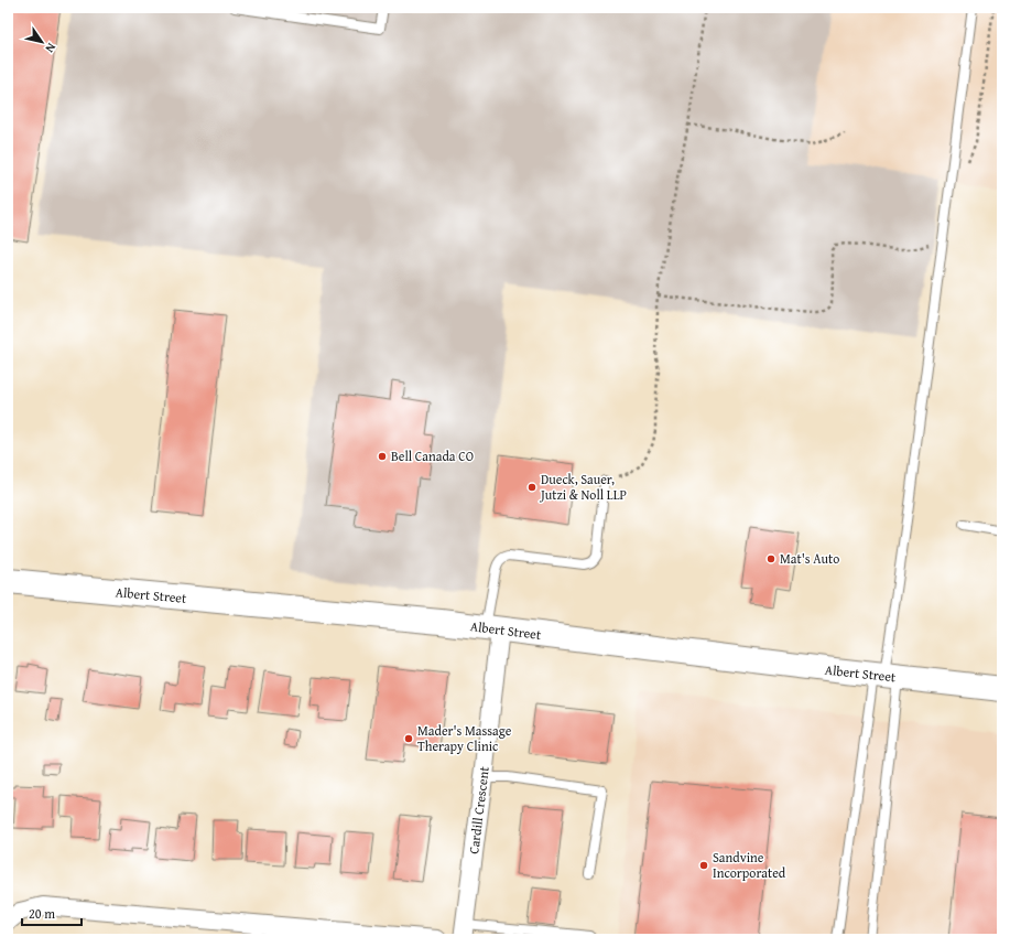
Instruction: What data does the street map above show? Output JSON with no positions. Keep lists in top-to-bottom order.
{
  "streets": {
    "street": ["Albert Street", "Cardill Crescent"]
  },
  "crossings": [
    ["Albert Street", "Cardill Crescent"]
  ],
  "places": [
    "Bell Canada CO",
    "Dueck, Sauer, Jutzi & Noll LLP",
    "Mat's Auto",
    "Mader's Massage Therapy Clinic",
    "Sandvine Incorporated"
  ],
  "scale_bar": "20 m",
  "north": "bottom right"
}
